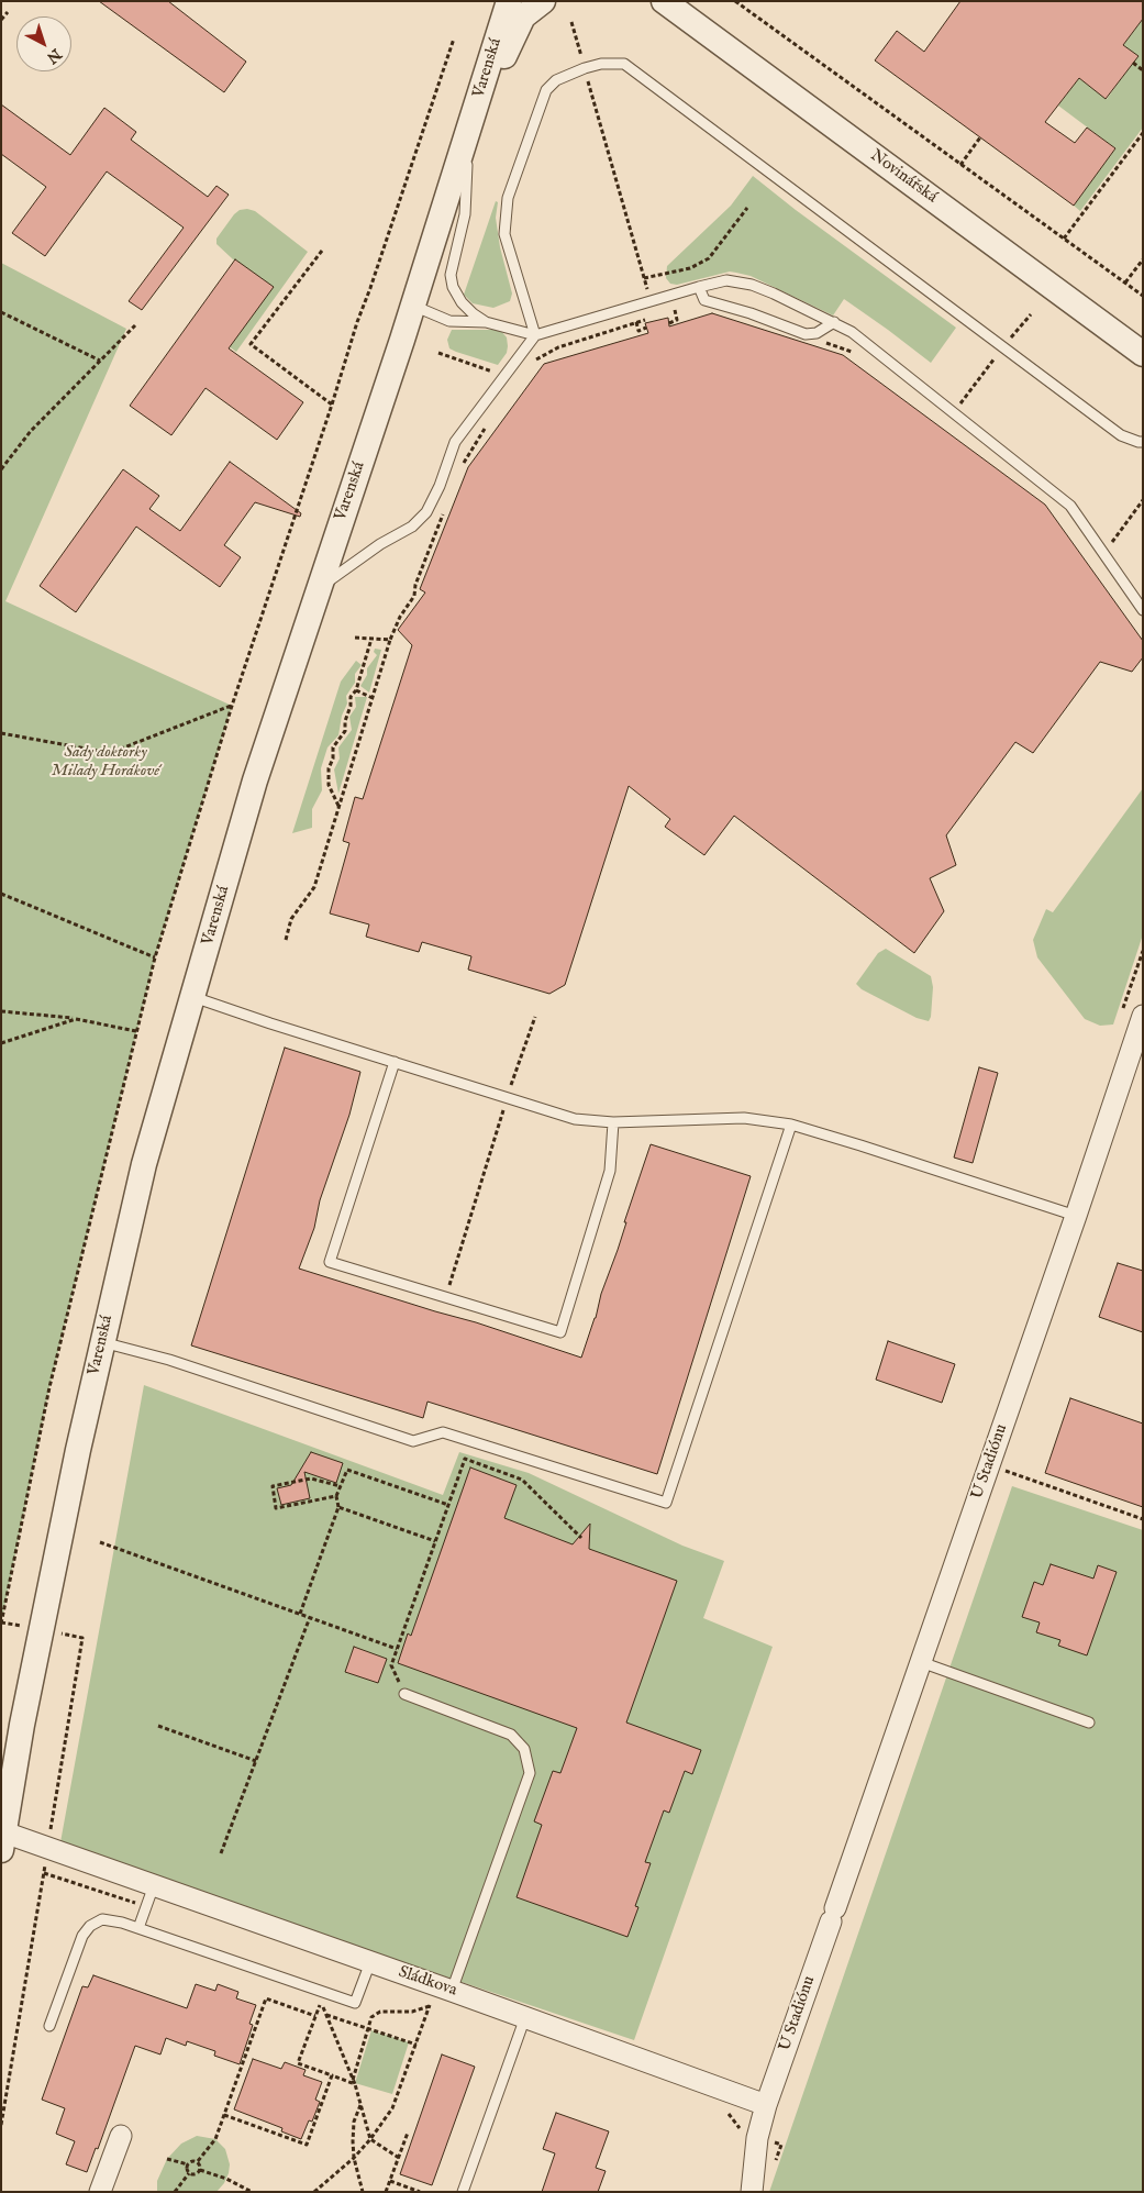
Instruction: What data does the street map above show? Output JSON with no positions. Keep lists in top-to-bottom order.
{
  "streets": {
    "street": [
      "Varenská",
      "Novinářská",
      "U Stadiónu",
      "Sládkova"
    ]
  },
  "crossings": [
    ["Varenská", "Sládkova"],
    ["U Stadiónu", "Sládkova"]
  ],
  "parks": ["Sady doktorky Milady Horákové"],
  "north": "bottom right"
}
